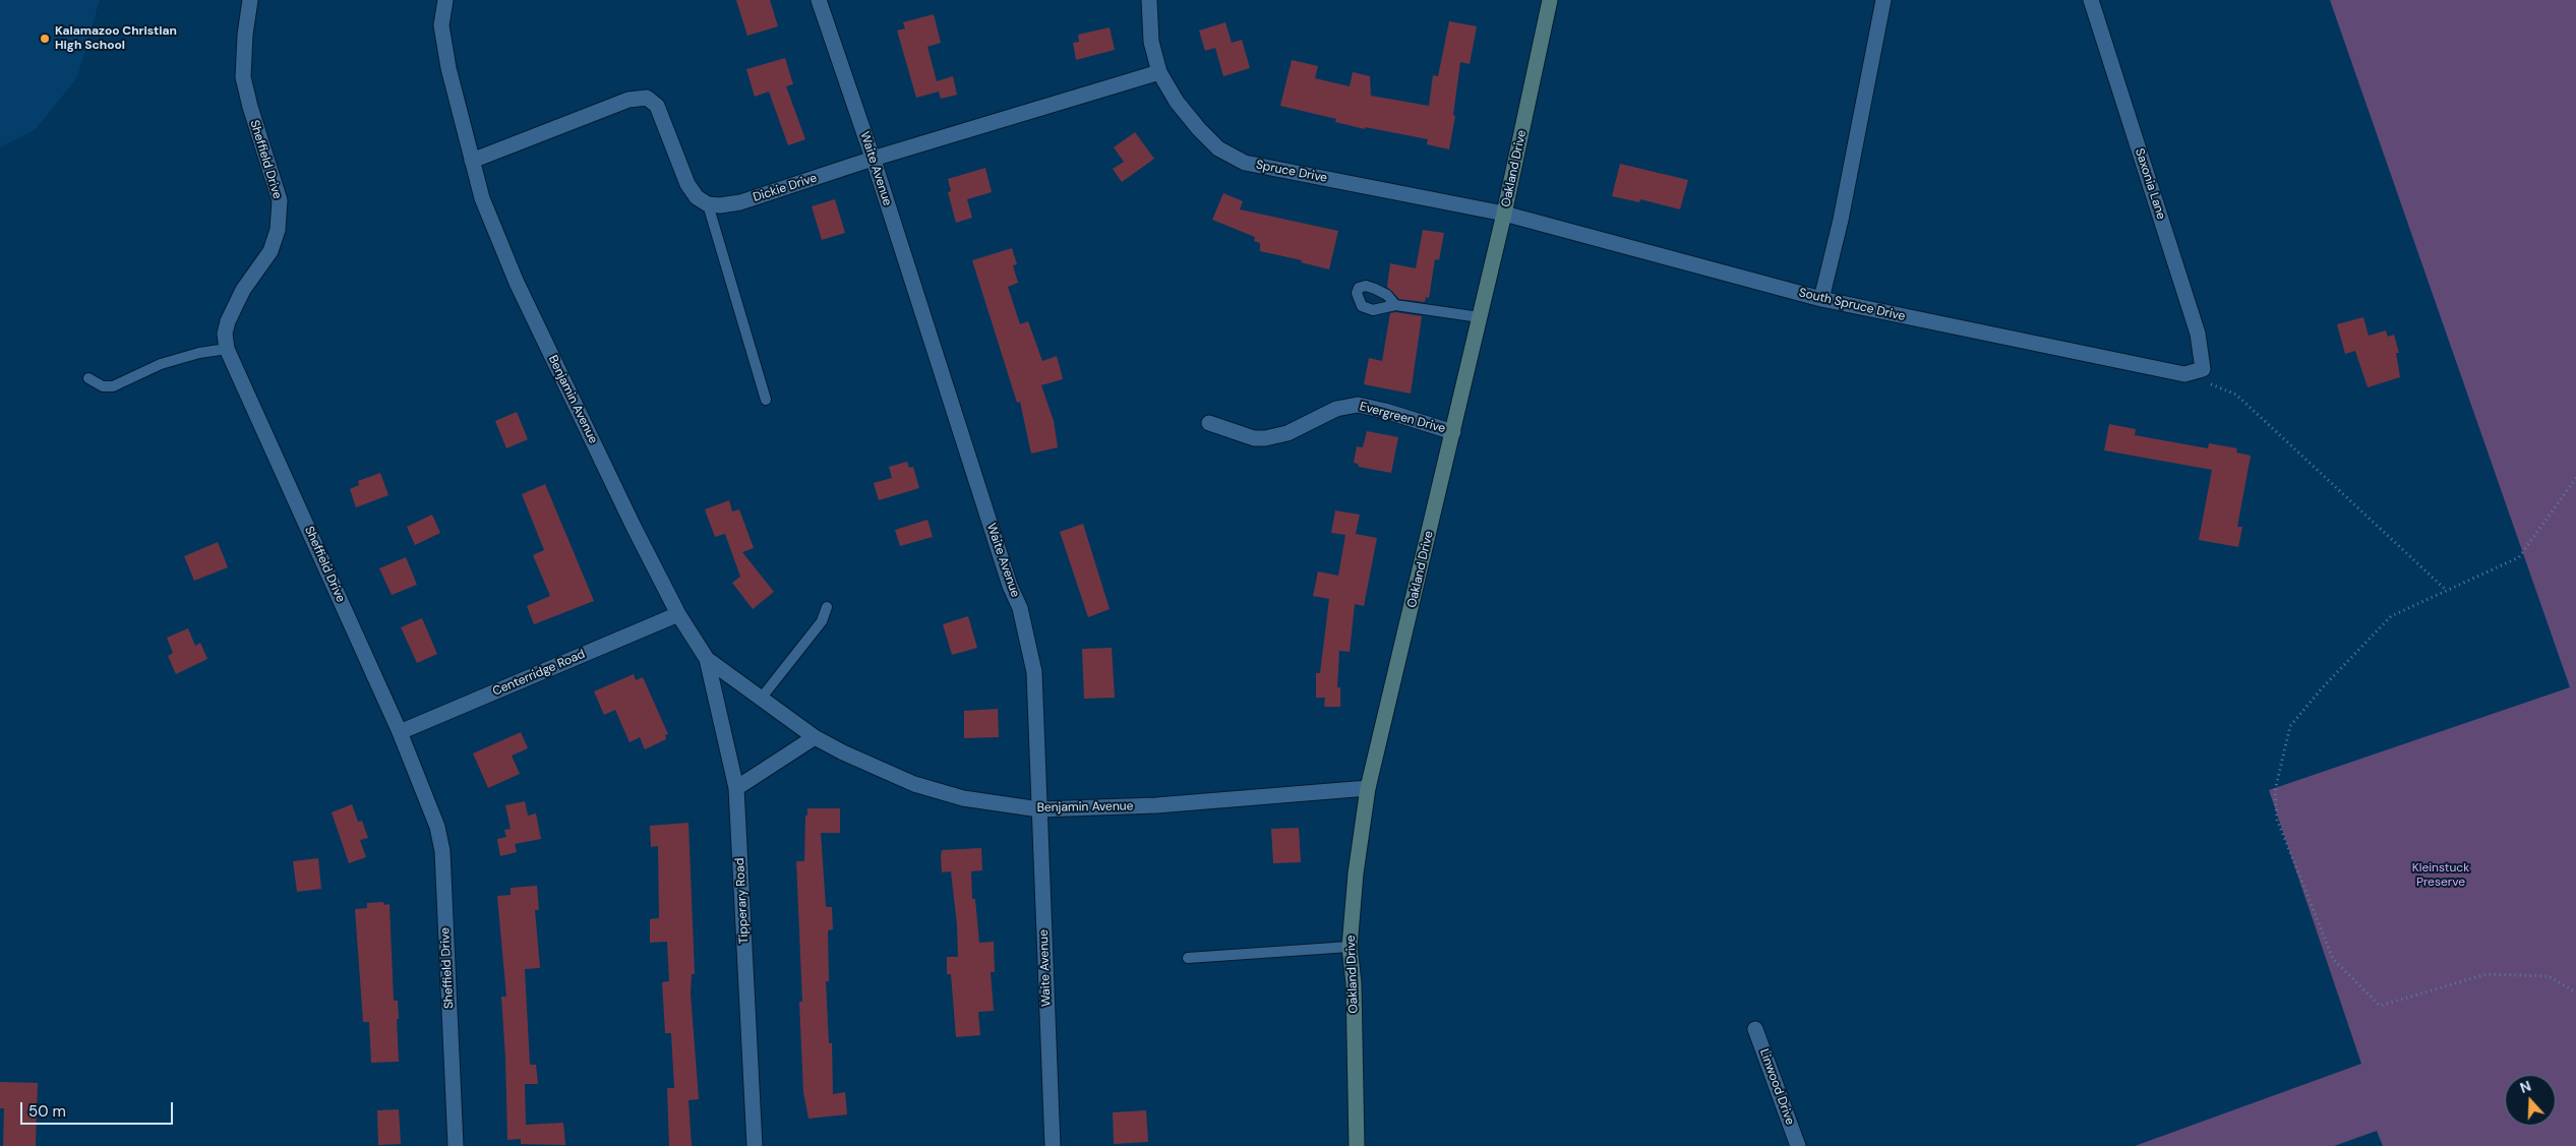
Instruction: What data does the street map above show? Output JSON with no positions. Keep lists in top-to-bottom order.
{
  "streets": {
    "main road": ["Oakland Drive"],
    "street": [
      "Sheffield Drive",
      "Waite Avenue",
      "Spruce Drive",
      "Saxonia Lane",
      "Dickie Drive",
      "South Spruce Drive",
      "Benjamin Avenue",
      "Evergreen Drive",
      "Centerridge Road",
      "Tipperary Road",
      "Linwood Drive"
    ]
  },
  "crossings": [
    ["Sheffield Drive", "Centerridge Road"],
    ["Waite Avenue", "Dickie Drive"],
    ["Waite Avenue", "Benjamin Avenue"],
    ["Oakland Drive", "Spruce Drive"],
    ["Oakland Drive", "South Spruce Drive"],
    ["Oakland Drive", "Benjamin Avenue"],
    ["Oakland Drive", "Evergreen Drive"],
    ["Spruce Drive", "Dickie Drive"],
    ["Spruce Drive", "South Spruce Drive"],
    ["Saxonia Lane", "South Spruce Drive"],
    ["Benjamin Avenue", "Centerridge Road"],
    ["Benjamin Avenue", "Tipperary Road"]
  ],
  "parks": ["Kleinstuck Preserve"],
  "places": ["Kalamazoo Christian High School"],
  "scale_bar": "50 m",
  "north": "top"
}
